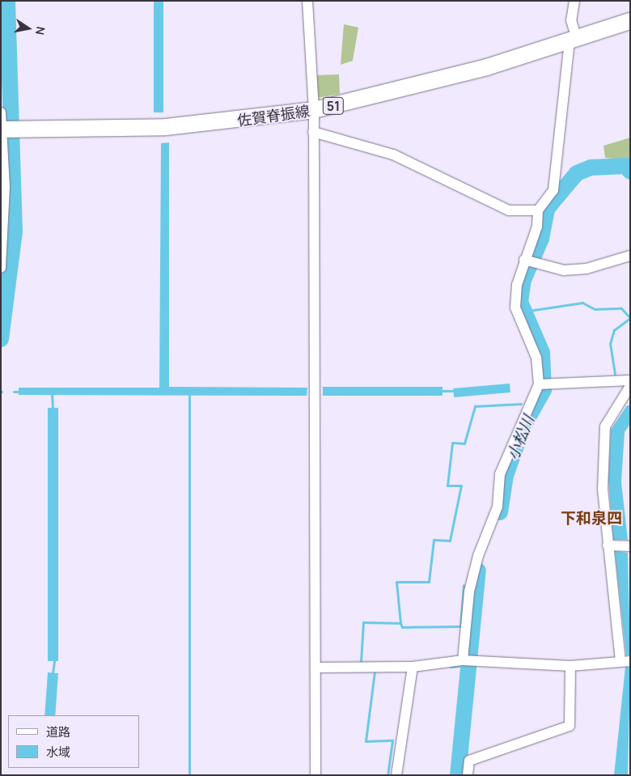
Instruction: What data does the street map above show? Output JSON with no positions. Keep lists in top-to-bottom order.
{
  "streets": {
    "main road": ["51", "佐賀脊振線"]
  },
  "districts": ["下和泉四"],
  "water": ["小松川"],
  "legend": ["道路", "水域"],
  "north": "right"
}
